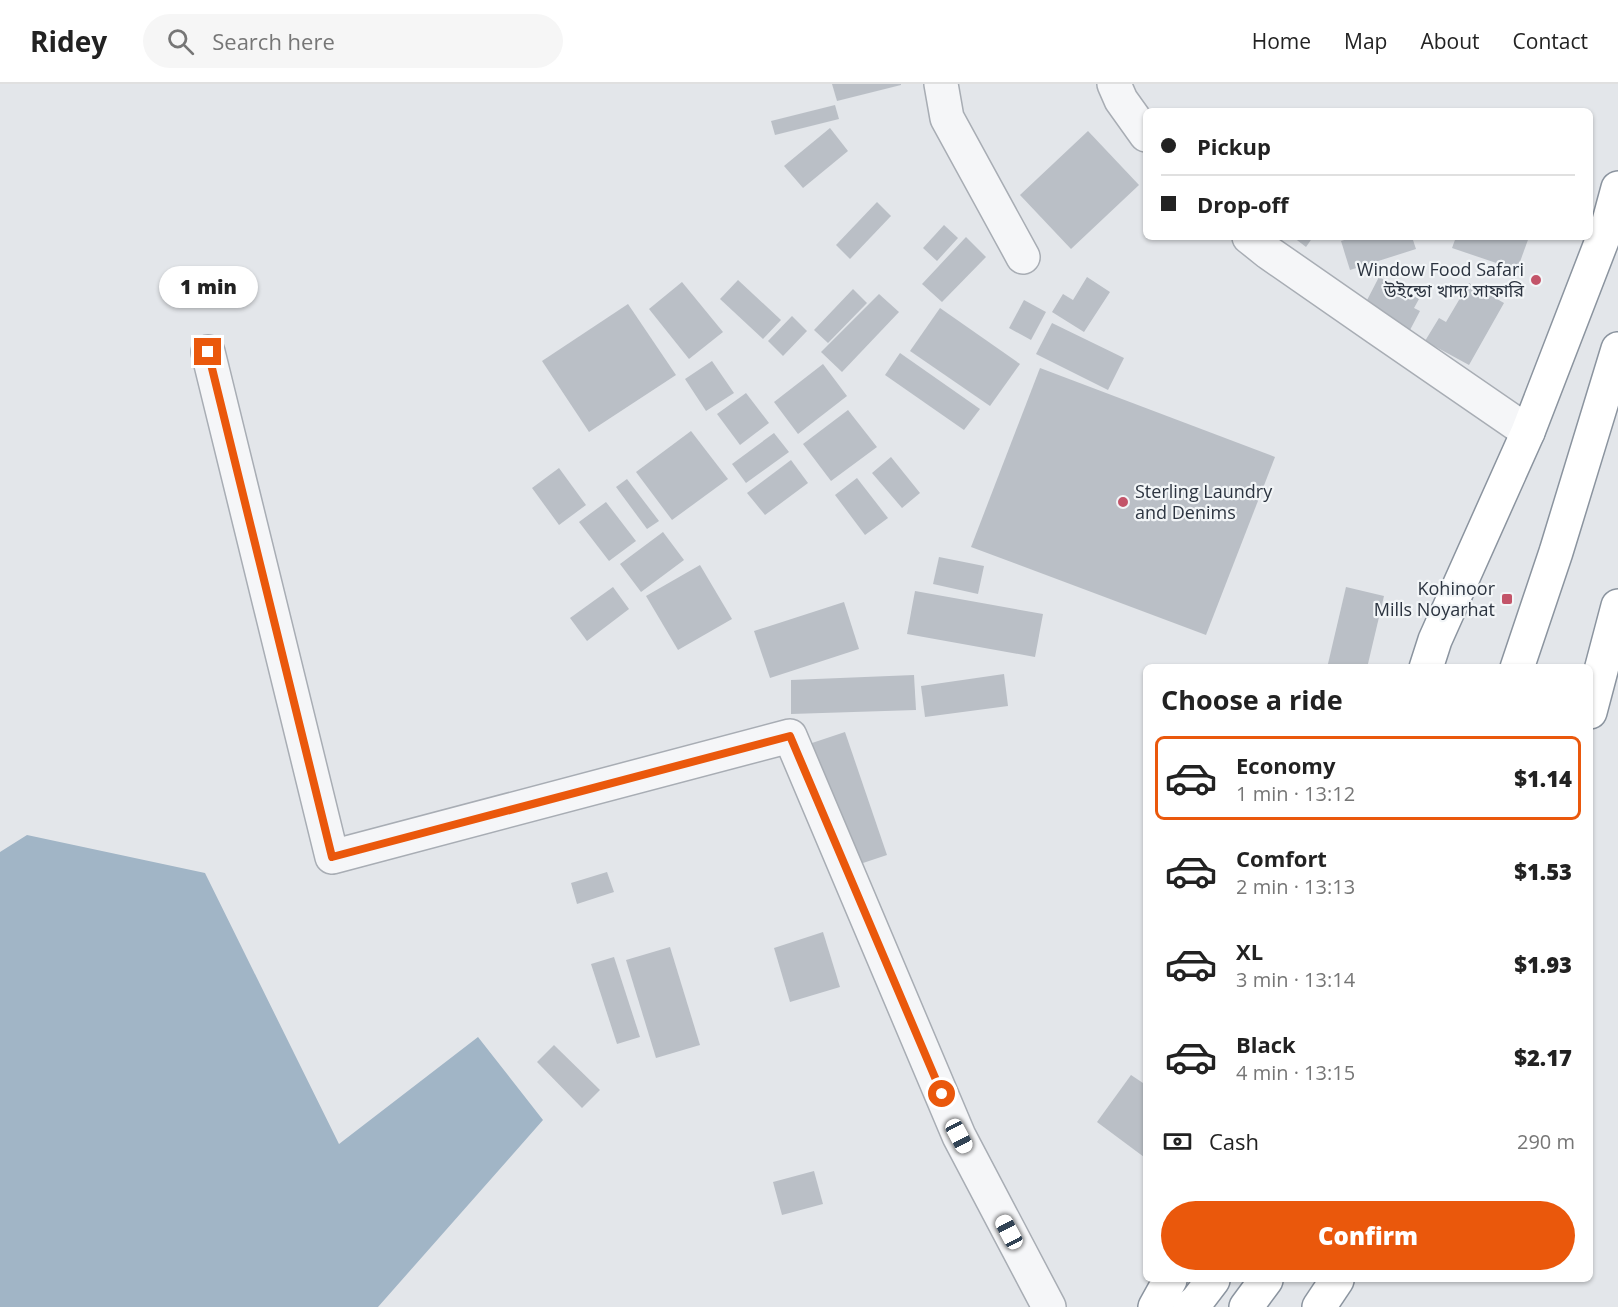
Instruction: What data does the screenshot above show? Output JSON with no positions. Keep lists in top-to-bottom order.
{
  "places": {
    "other": ["Window Food Safari উইন্ডো খাদ্য সাফারি", "Sterling Laundry and Denims"],
    "transit": ["Kohinoor Mills Noyarhat"]
  },
  "page": {
    "header": "Ridey",
    "search": "Search here",
    "nav": [
      "Home",
      "Map",
      "About",
      "Contact"
    ],
    "banner": ["Pickup", "Drop-off"],
    "bubble": "1 min",
    "heading": "Choose a ride",
    "list": [
      {
        "name": "Economy",
        "note": "1 min · 13:12",
        "value": "$1.14"
      },
      {
        "name": "Comfort",
        "note": "2 min · 13:13",
        "value": "$1.53"
      },
      {
        "name": "XL",
        "note": "3 min · 13:14",
        "value": "$1.93"
      },
      {
        "name": "Black",
        "note": "4 min · 13:15",
        "value": "$2.17"
      }
    ],
    "pay": ["Cash", "290 m"],
    "buttons": "Confirm"
  }
}
